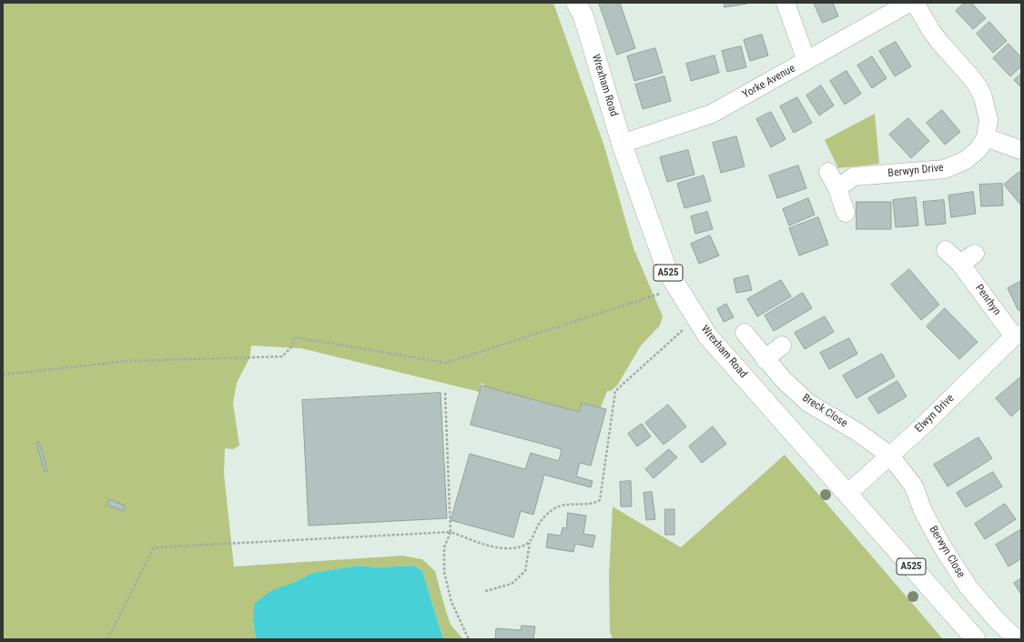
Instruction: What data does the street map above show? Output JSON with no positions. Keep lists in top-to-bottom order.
{
  "streets": {
    "main road": ["Wrexham Road", "A525"],
    "street": [
      "Yorke Avenue",
      "Berwyn Drive",
      "Penrhyn",
      "Breck Close",
      "Elwyn Drive",
      "Berwyn Close"
    ]
  },
  "crossings": [
    ["Yorke Avenue", "Wrexham Road"],
    ["Wrexham Road", "Elwyn Drive"],
    ["Penrhyn", "Elwyn Drive"],
    ["Breck Close", "Elwyn Drive"],
    ["Breck Close", "Berwyn Close"],
    ["Elwyn Drive", "Berwyn Close"]
  ]
}
